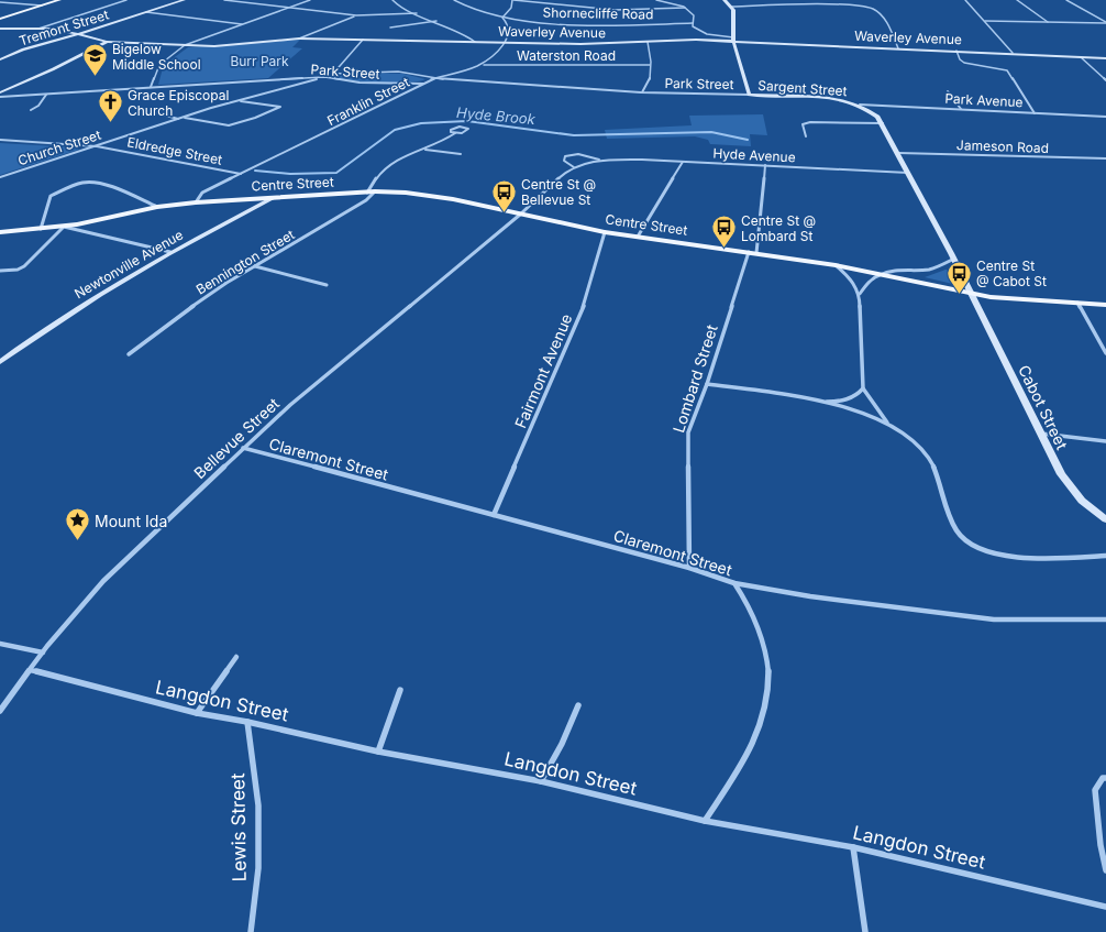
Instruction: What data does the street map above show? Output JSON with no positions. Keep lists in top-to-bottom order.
{
  "streets": {
    "main road": ["Centre Street"],
    "street": [
      "Shornecliffe Road",
      "Tremont Street",
      "Waverley Avenue",
      "Waterston Road",
      "Park Street",
      "Sargent Street",
      "Park Avenue",
      "Franklin Street",
      "Jameson Road",
      "Church Street",
      "Eldredge Street",
      "Hyde Avenue",
      "Bennington Street",
      "Newtonville Avenue",
      "Fairmont Avenue",
      "Lombard Street",
      "Cabot Street",
      "Bellevue Street",
      "Claremont Street",
      "Langdon Street",
      "Lewis Street"
    ]
  },
  "crossings": [
    ["Tremont Street", "Waverley Avenue"],
    ["Waverley Avenue", "Sargent Street"],
    ["Waverley Avenue", "Franklin Street"],
    ["Waverley Avenue", "Church Street"],
    ["Waterston Road", "Franklin Street"],
    ["Park Street", "Sargent Street"],
    ["Park Street", "Franklin Street"],
    ["Park Street", "Church Street"],
    ["Sargent Street", "Park Avenue"],
    ["Sargent Street", "Jameson Road"],
    ["Sargent Street", "Hyde Avenue"],
    ["Sargent Street", "Centre Street"],
    ["Sargent Street", "Cabot Street"],
    ["Franklin Street", "Eldredge Street"],
    ["Franklin Street", "Centre Street"],
    ["Church Street", "Eldredge Street"],
    ["Hyde Avenue", "Centre Street"],
    ["Hyde Avenue", "Lombard Street"],
    ["Hyde Avenue", "Bellevue Street"],
    ["Centre Street", "Bennington Street"],
    ["Centre Street", "Newtonville Avenue"],
    ["Centre Street", "Fairmont Avenue"],
    ["Centre Street", "Lombard Street"],
    ["Centre Street", "Cabot Street"],
    ["Centre Street", "Bellevue Street"],
    ["Fairmont Avenue", "Claremont Street"],
    ["Lombard Street", "Claremont Street"],
    ["Bellevue Street", "Claremont Street"],
    ["Bellevue Street", "Langdon Street"],
    ["Langdon Street", "Lewis Street"]
  ],
  "water": ["Hyde Brook"],
  "parks": ["Burr Park"],
  "places": {
    "school or university": ["Bigelow Middle School"],
    "church": ["Grace Episcopal Church"],
    "bus stop": ["Centre St @ Bellevue St", "Centre St @ Lombard St", "Centre St @ Cabot St"],
    "place": ["Mount Ida"]
  }
}
